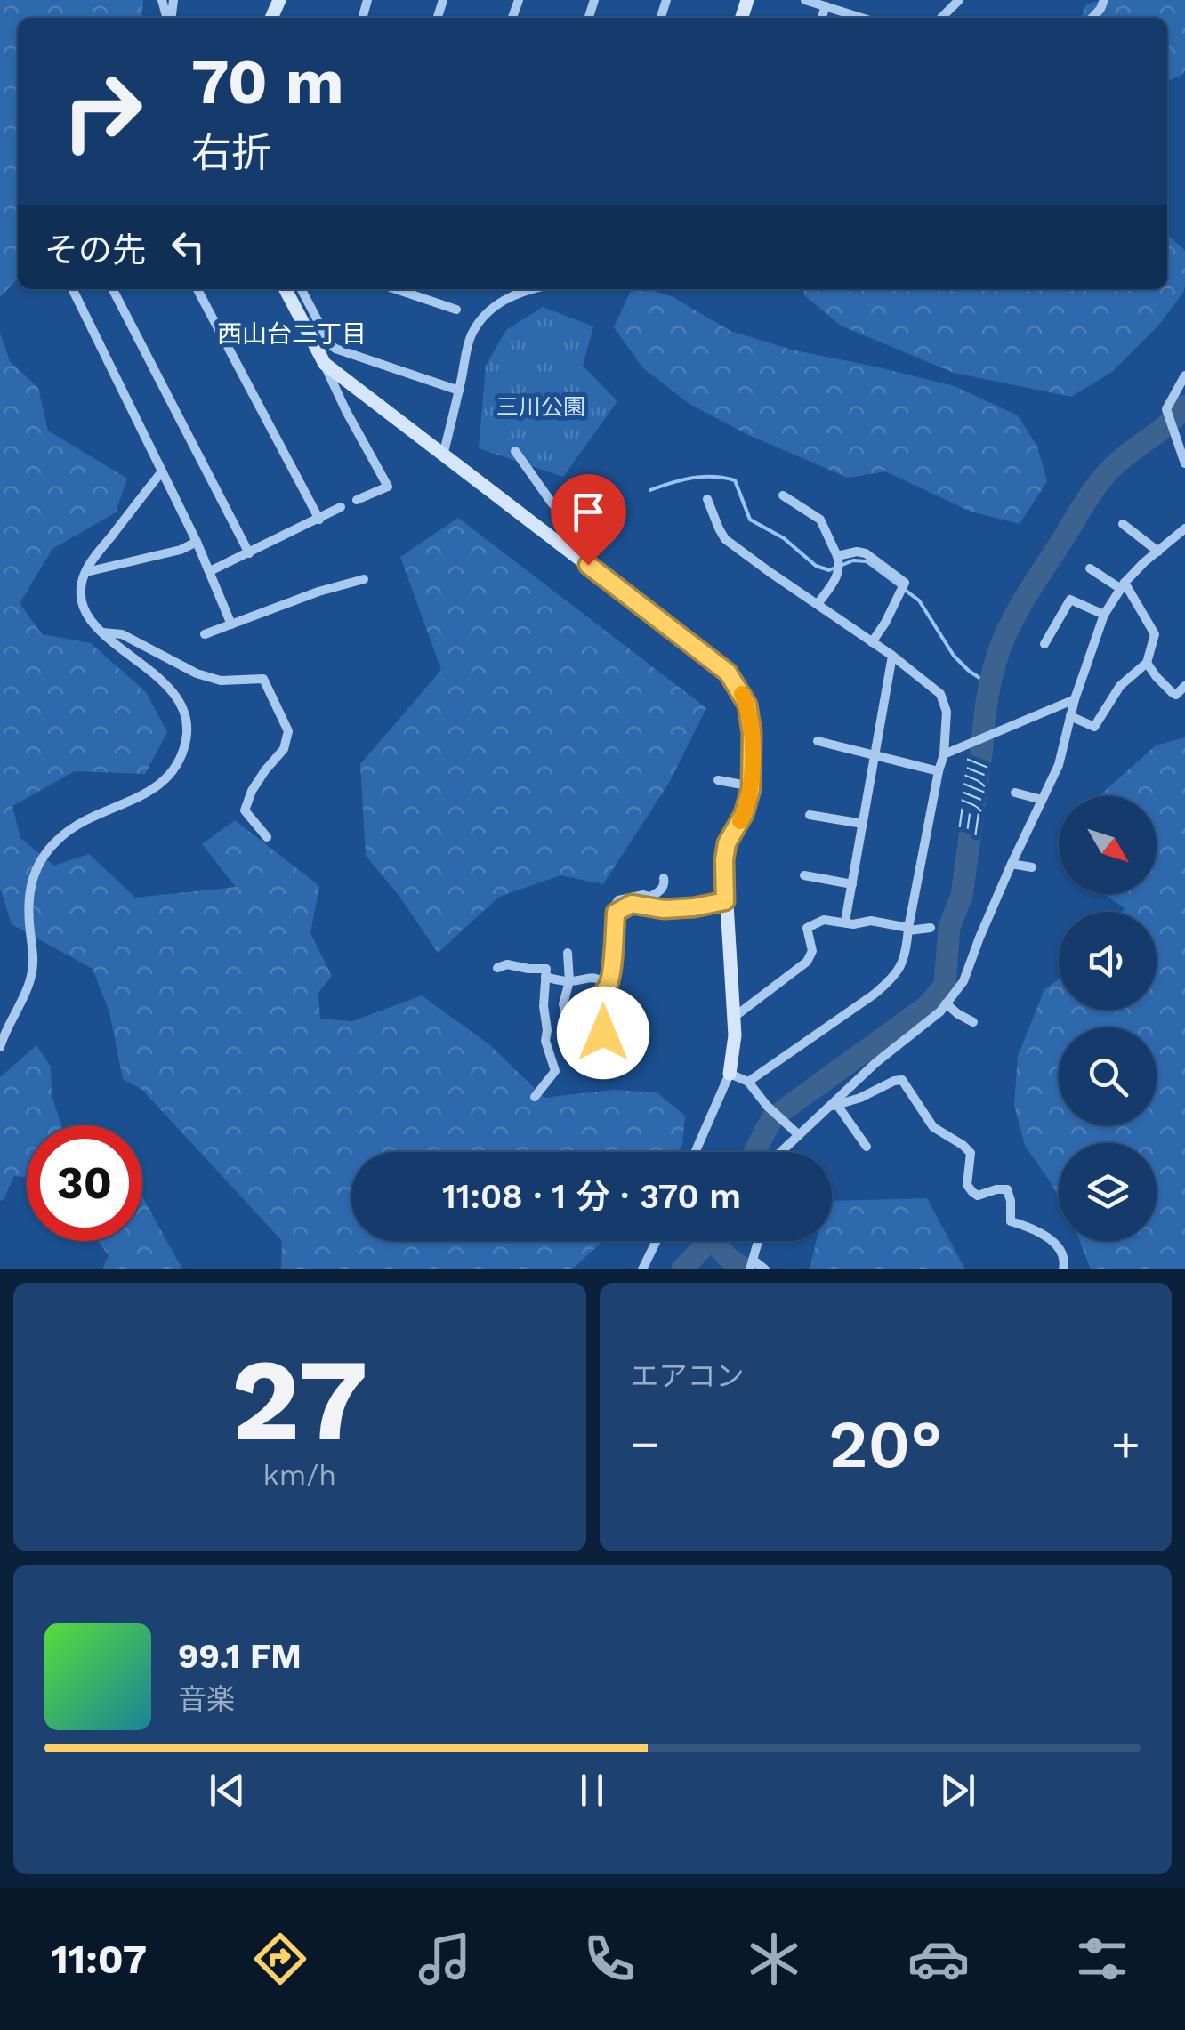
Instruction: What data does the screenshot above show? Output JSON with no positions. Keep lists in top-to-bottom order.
{
  "districts": ["西山台二丁目"],
  "water": ["三川川"],
  "parks": ["三川公園"],
  "north": "bottom right",
  "page": {
    "turn": ["70 m", "右折"],
    "then": "その先",
    "limit": "30",
    "trip": "11:08 · 1 分 · 370 m",
    "tile": [
      ["27", "km/h"],
      "エアコン"
    ],
    "heat": ["−", "20°", "+"],
    "song": ["99.1 FM", "音楽"],
    "tabs": "11:07"
  }
}
